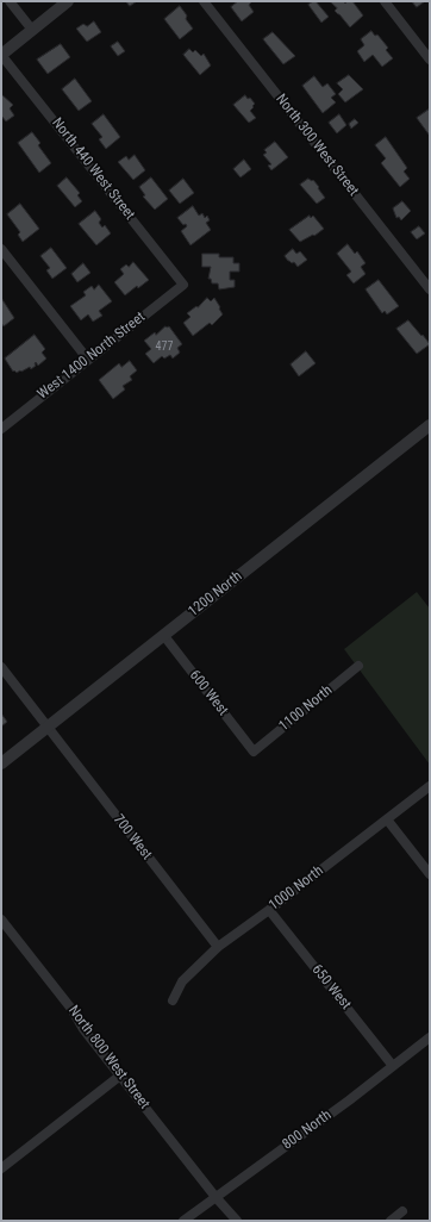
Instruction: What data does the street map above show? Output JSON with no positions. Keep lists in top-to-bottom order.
{
  "streets": {
    "street": [
      "North 300 West Street",
      "North 440 West Street",
      "West 1400 North Street",
      "1200 North",
      "600 West",
      "1100 North",
      "700 West",
      "1000 North",
      "650 West",
      "North 800 West Street",
      "800 North"
    ]
  },
  "crossings": [
    ["North 440 West Street", "West 1400 North Street"],
    ["1200 North", "600 West"],
    ["1200 North", "700 West"],
    ["600 West", "1100 North"],
    ["700 West", "1000 North"],
    ["1000 North", "650 West"],
    ["650 West", "800 North"],
    ["North 800 West Street", "800 North"]
  ],
  "house_numbers": ["477"]
}
